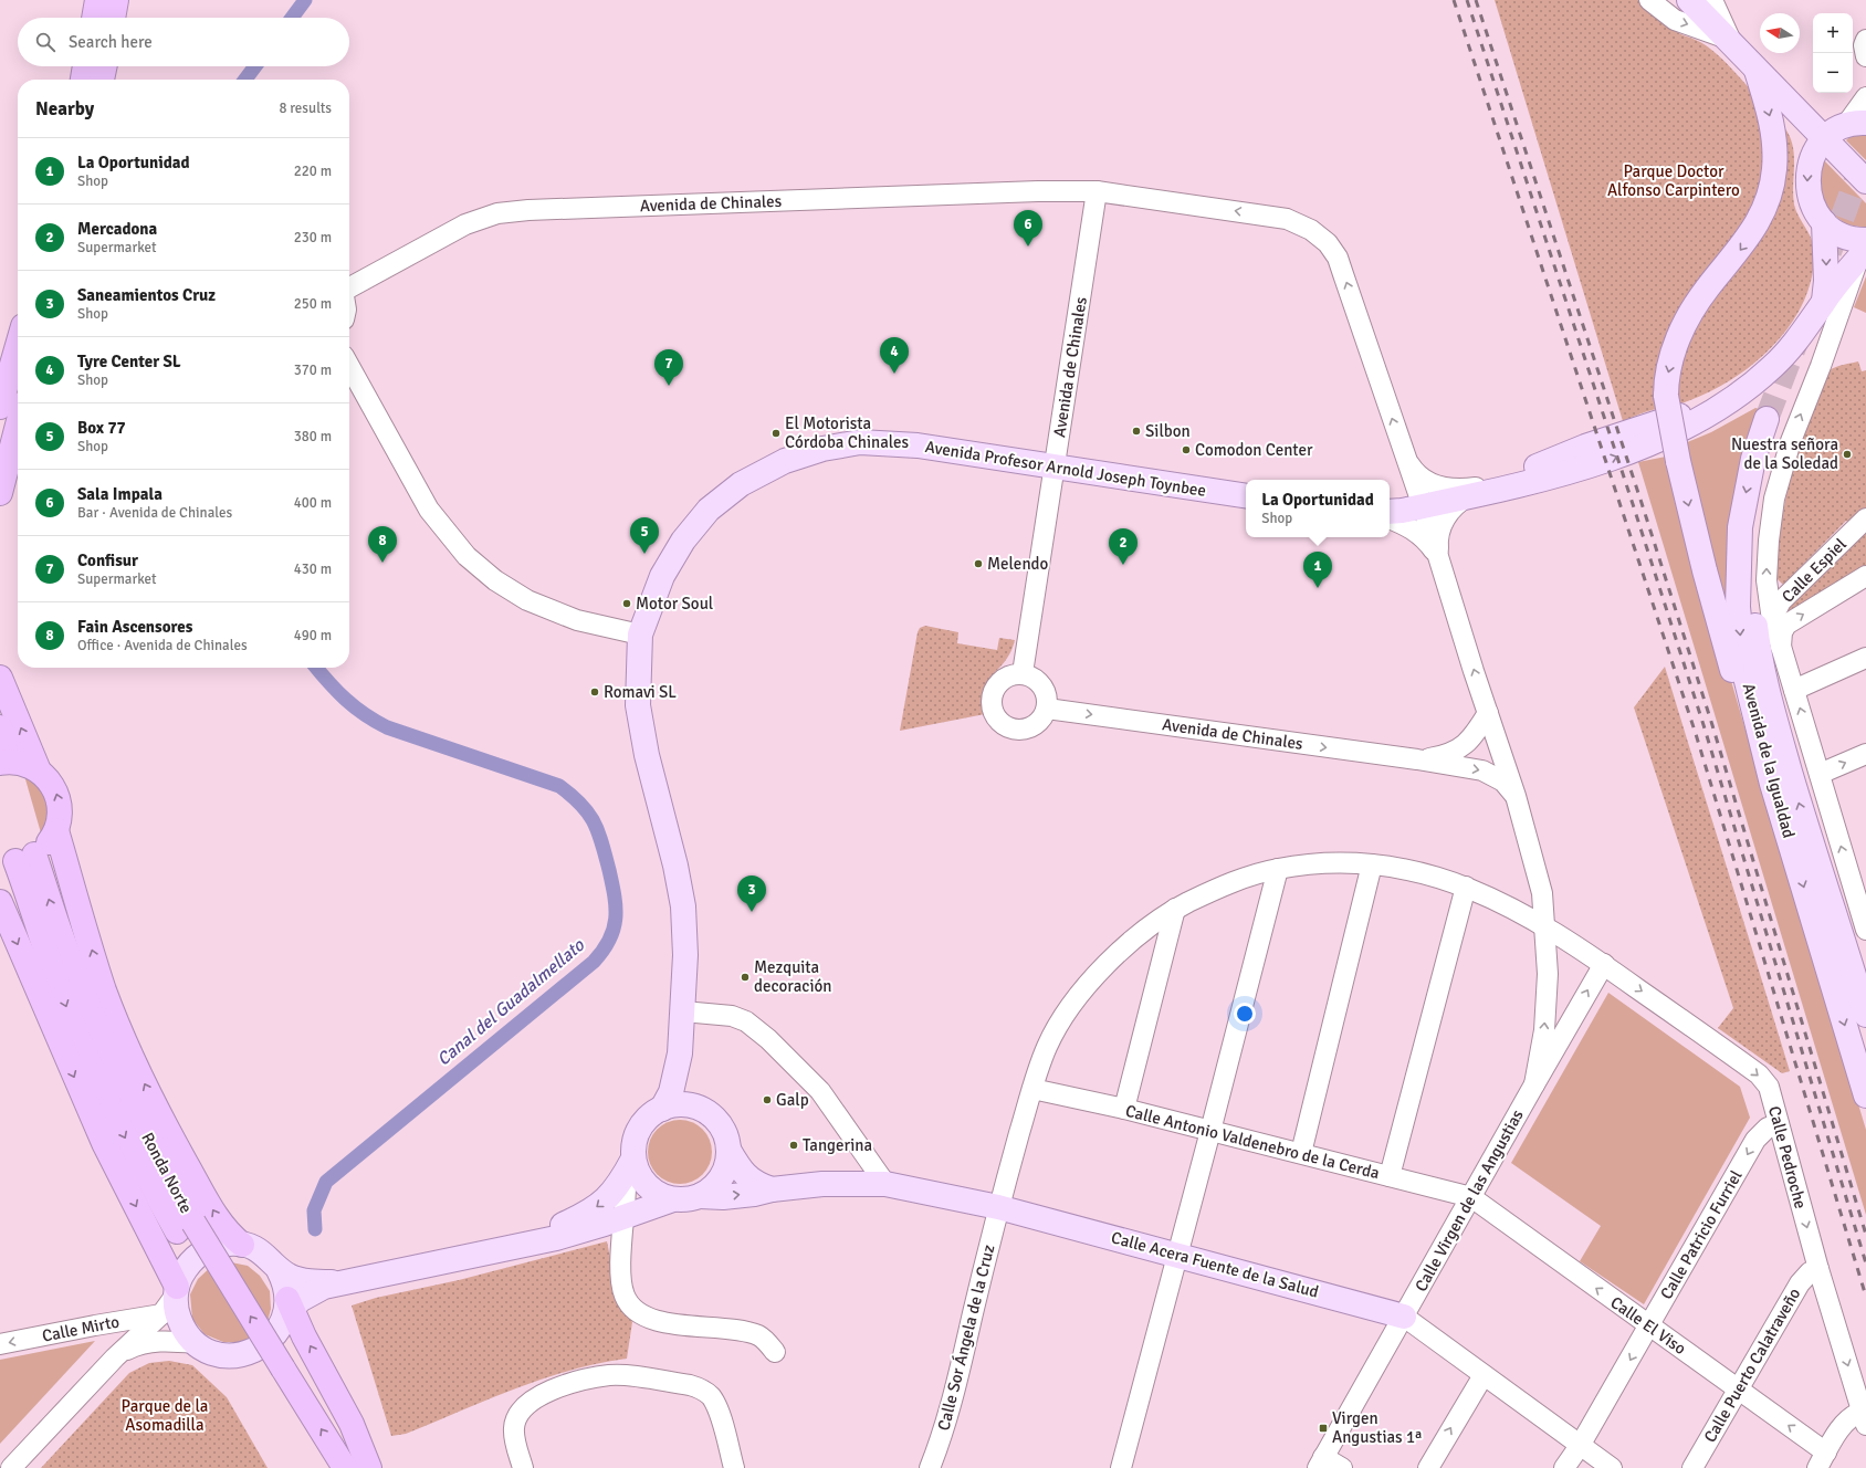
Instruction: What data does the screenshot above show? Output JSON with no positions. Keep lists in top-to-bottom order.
{
  "streets": {
    "highway": ["Ronda Norte"],
    "main road": ["Avenida Profesor Arnold Joseph Toynbee", "Avenida de la Igualdad", "Calle Acera Fuente de la Salud"],
    "street": [
      "Avenida de Chinales",
      "Calle Espiel",
      "Calle Antonio Valdenebro de la Cerda",
      "Calle Pedroche",
      "Calle Virgen de las Angustias",
      "Calle Patricio Furriel",
      "Calle El Viso",
      "Calle Mirto",
      "Calle Sor Ángela de la Cruz",
      "Calle Puerto Calatraveño"
    ]
  },
  "crossings": [
    ["Avenida de Chinales", "Avenida Profesor Arnold Joseph Toynbee"],
    ["Avenida de Chinales", "Calle Virgen de las Angustias"],
    ["Avenida Profesor Arnold Joseph Toynbee", "Calle Acera Fuente de la Salud"],
    ["Calle Espiel", "Avenida de la Igualdad"],
    ["Calle Antonio Valdenebro de la Cerda", "Calle Virgen de las Angustias"],
    ["Calle Antonio Valdenebro de la Cerda", "Calle El Viso"],
    ["Calle Antonio Valdenebro de la Cerda", "Calle Sor Ángela de la Cruz"],
    ["Calle Pedroche", "Calle Virgen de las Angustias"],
    ["Calle Pedroche", "Calle Patricio Furriel"],
    ["Calle Pedroche", "Calle Sor Ángela de la Cruz"],
    ["Calle Pedroche", "Calle Puerto Calatraveño"],
    ["Calle Virgen de las Angustias", "Calle Acera Fuente de la Salud"],
    ["Calle Virgen de las Angustias", "Calle El Viso"],
    ["Calle Patricio Furriel", "Calle Acera Fuente de la Salud"],
    ["Calle Patricio Furriel", "Calle El Viso"],
    ["Calle Acera Fuente de la Salud", "Calle Sor Ángela de la Cruz"],
    ["Calle El Viso", "Calle Puerto Calatraveño"]
  ],
  "one_way": ["Calle Pedroche", "Calle Patricio Furriel", "Calle El Viso"],
  "water": ["Canal del Guadalmellato"],
  "parks": ["Parque Doctor Alfonso Carpintero", "Parque de la Asomadilla"],
  "places": {
    "other": [
      "Silbon",
      "El Motorista Córdoba Chinales",
      "Comodon Center",
      "Nuestra señora de la Soledad",
      "Melendo",
      "Motor Soul",
      "Romavi SL",
      "Mezquita decoración",
      "Galp",
      "Tangerina"
    ],
    "transit": ["Virgen Angustias 1ª"]
  },
  "north": "left",
  "page": {
    "map_buttons": ["+", "−"],
    "search": "Search here",
    "heading": ["Nearby", "8 results"],
    "list": [
      {
        "mark": "1",
        "name": "La Oportunidad",
        "note": "Shop",
        "value": "220 m"
      },
      {
        "mark": "2",
        "name": "Mercadona",
        "note": "Supermarket",
        "value": "230 m"
      },
      {
        "mark": "3",
        "name": "Saneamientos Cruz",
        "note": "Shop",
        "value": "250 m"
      },
      {
        "mark": "4",
        "name": "Tyre Center SL",
        "note": "Shop",
        "value": "370 m"
      },
      {
        "mark": "5",
        "name": "Box 77",
        "note": "Shop",
        "value": "380 m"
      },
      {
        "mark": "6",
        "name": "Sala Impala",
        "note": "Bar · Avenida de Chinales",
        "value": "400 m"
      },
      {
        "mark": "7",
        "name": "Confisur",
        "note": "Supermarket",
        "value": "430 m"
      },
      {
        "mark": "8",
        "name": "Fain Ascensores",
        "note": "Office · Avenida de Chinales",
        "value": "490 m"
      }
    ],
    "pins": [
      "6",
      "4",
      "7",
      "5",
      "8",
      "2",
      "1",
      "3"
    ],
    "popup": ["La Oportunidad", "Shop"]
  }
}
